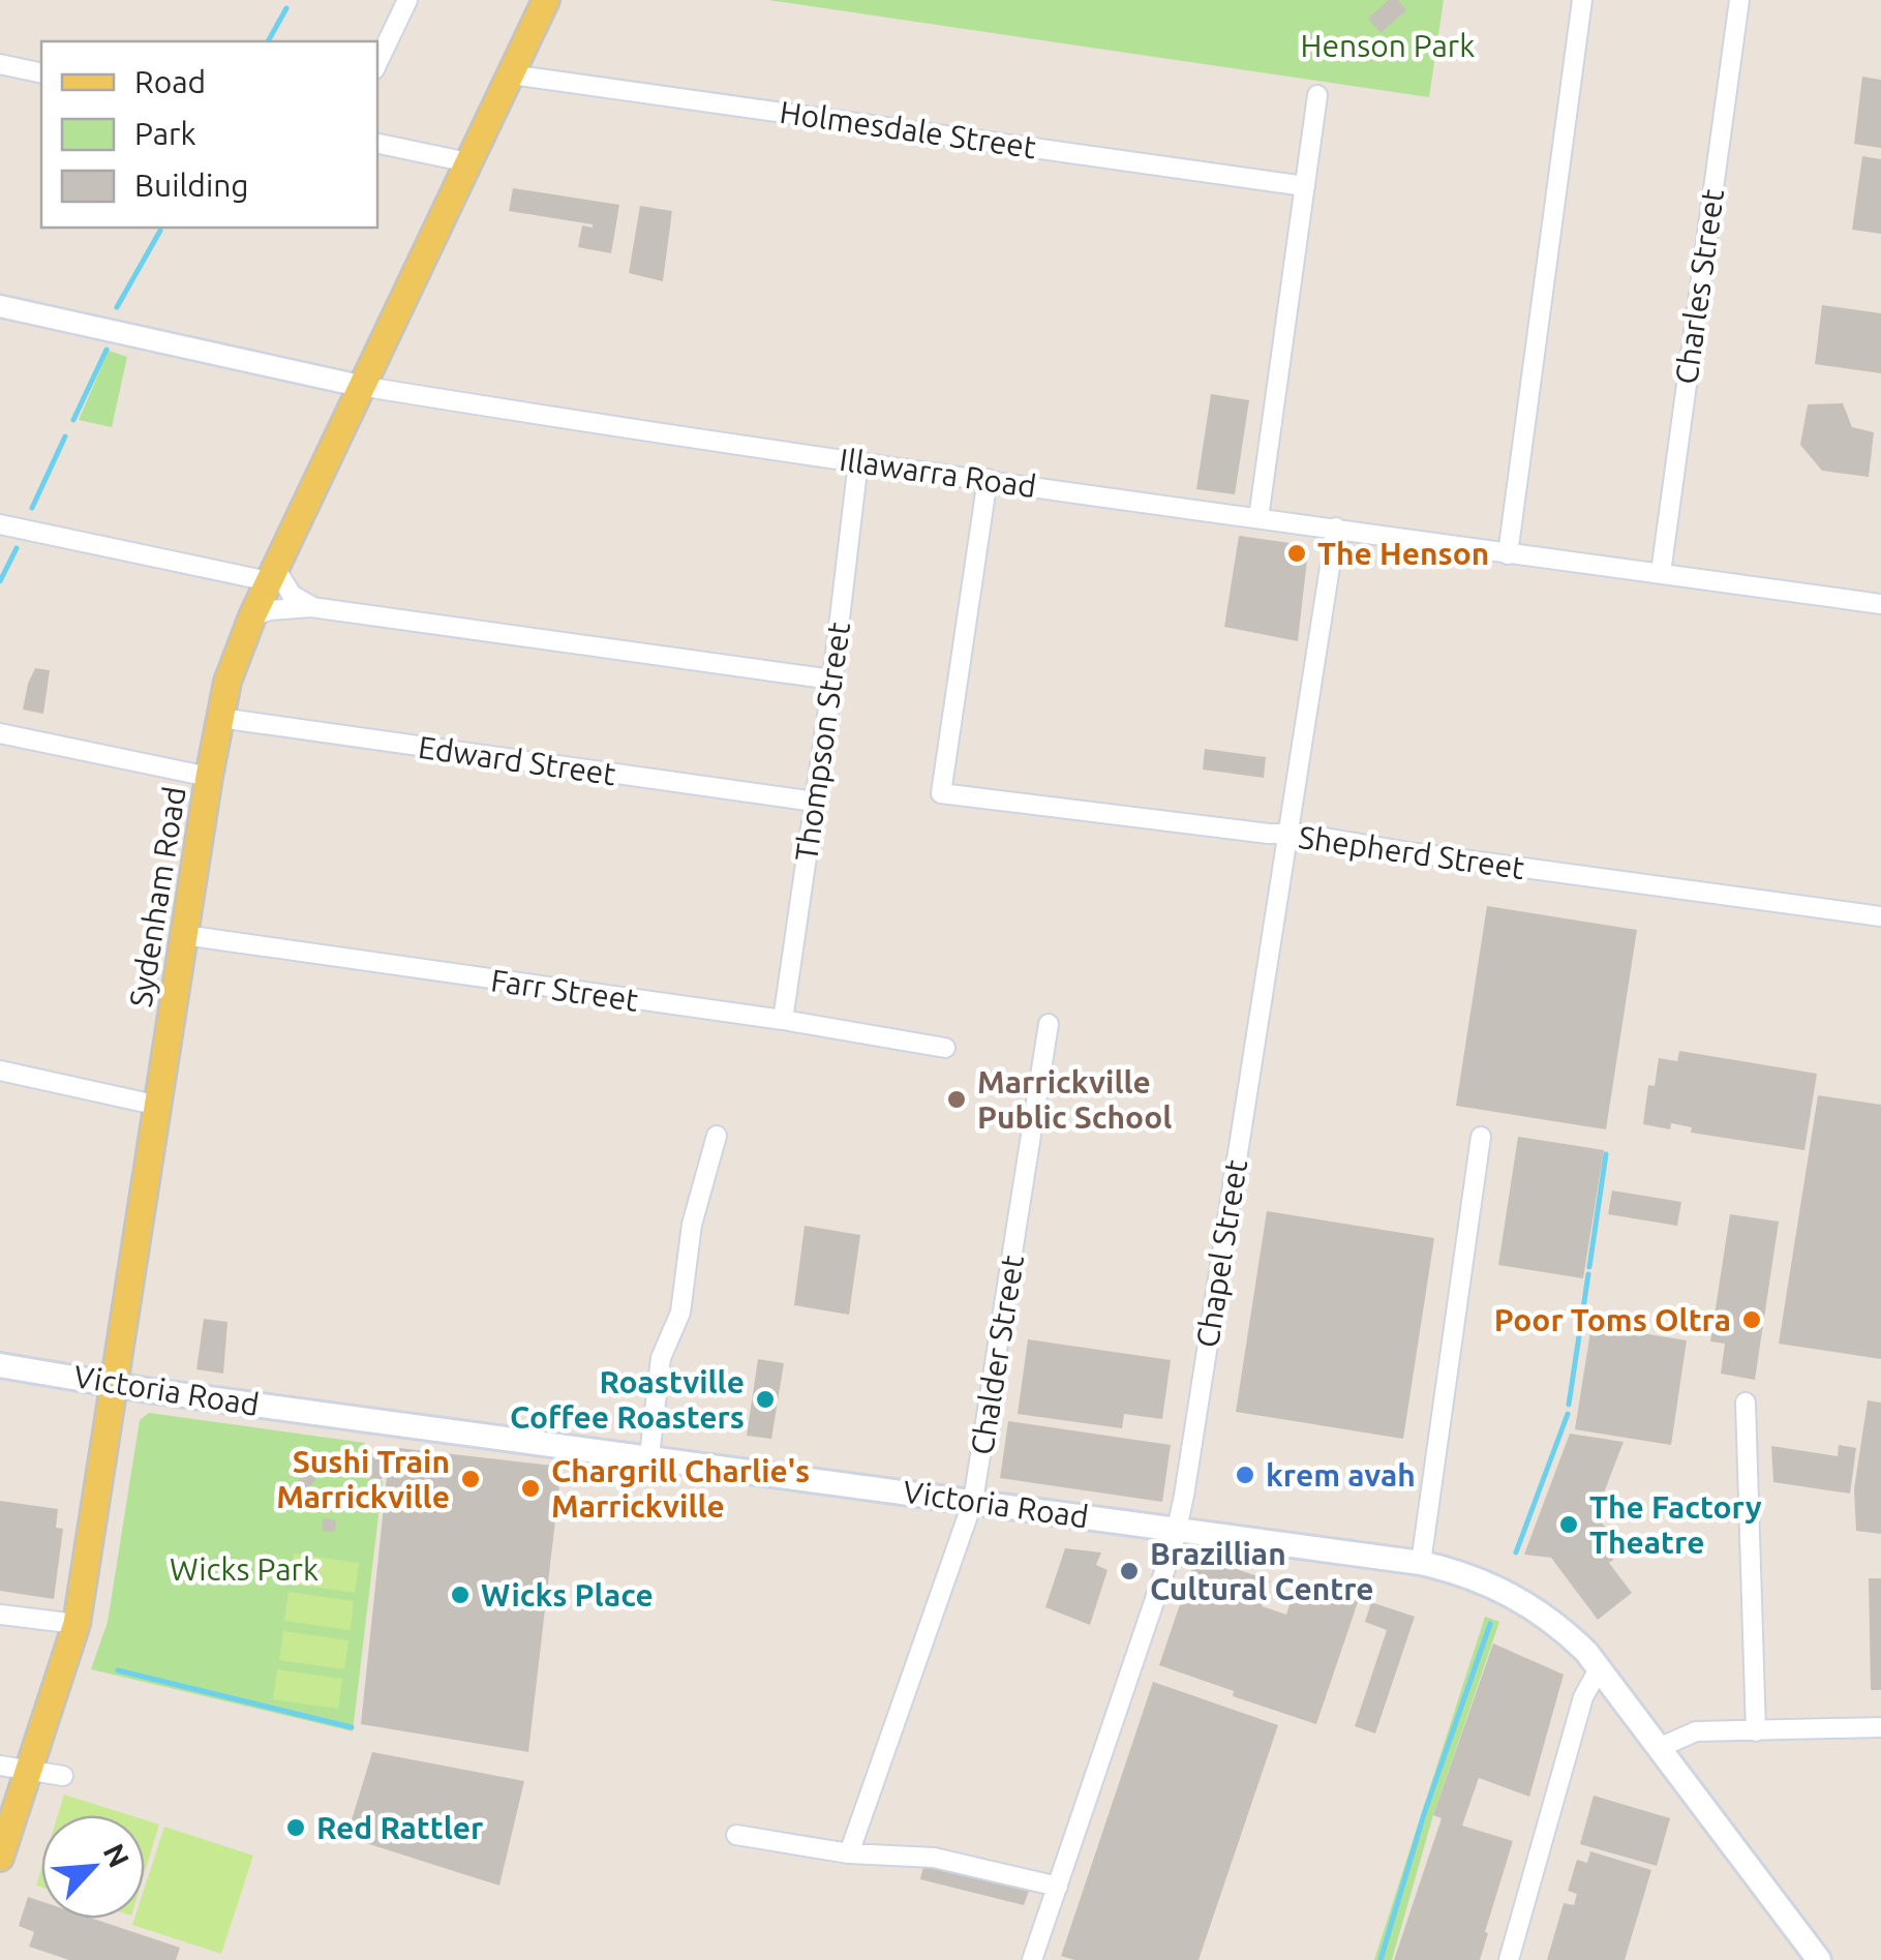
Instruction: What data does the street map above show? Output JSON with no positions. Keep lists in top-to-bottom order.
{
  "streets": {
    "main road": ["Sydenham Road", "Victoria Road"],
    "street": [
      "Holmesdale Street",
      "Charles Street",
      "Illawarra Road",
      "Thompson Street",
      "Edward Street",
      "Shepherd Street",
      "Farr Street",
      "Chapel Street",
      "Chalder Street"
    ]
  },
  "crossings": [
    ["Holmesdale Street", "Sydenham Road"],
    ["Charles Street", "Illawarra Road"],
    ["Illawarra Road", "Thompson Street"],
    ["Illawarra Road", "Shepherd Street"],
    ["Illawarra Road", "Sydenham Road"],
    ["Illawarra Road", "Chapel Street"],
    ["Thompson Street", "Edward Street"],
    ["Thompson Street", "Farr Street"],
    ["Edward Street", "Sydenham Road"],
    ["Shepherd Street", "Chapel Street"],
    ["Sydenham Road", "Farr Street"],
    ["Sydenham Road", "Victoria Road"],
    ["Chapel Street", "Victoria Road"],
    ["Chalder Street", "Victoria Road"]
  ],
  "parks": ["Henson Park", "Wicks Park"],
  "places": [
    "The Henson",
    "Marrickville Public School",
    "Poor Toms Oltra",
    "Roastville Coffee Roasters",
    "krem avah",
    "Sushi Train Marrickville",
    "Chargrill Charlie's Marrickville",
    "The Factory Theatre",
    "Brazillian Cultural Centre",
    "Wicks Place",
    "Red Rattler"
  ],
  "legend": ["Road", "Park", "Building"],
  "north": "top right"
}
